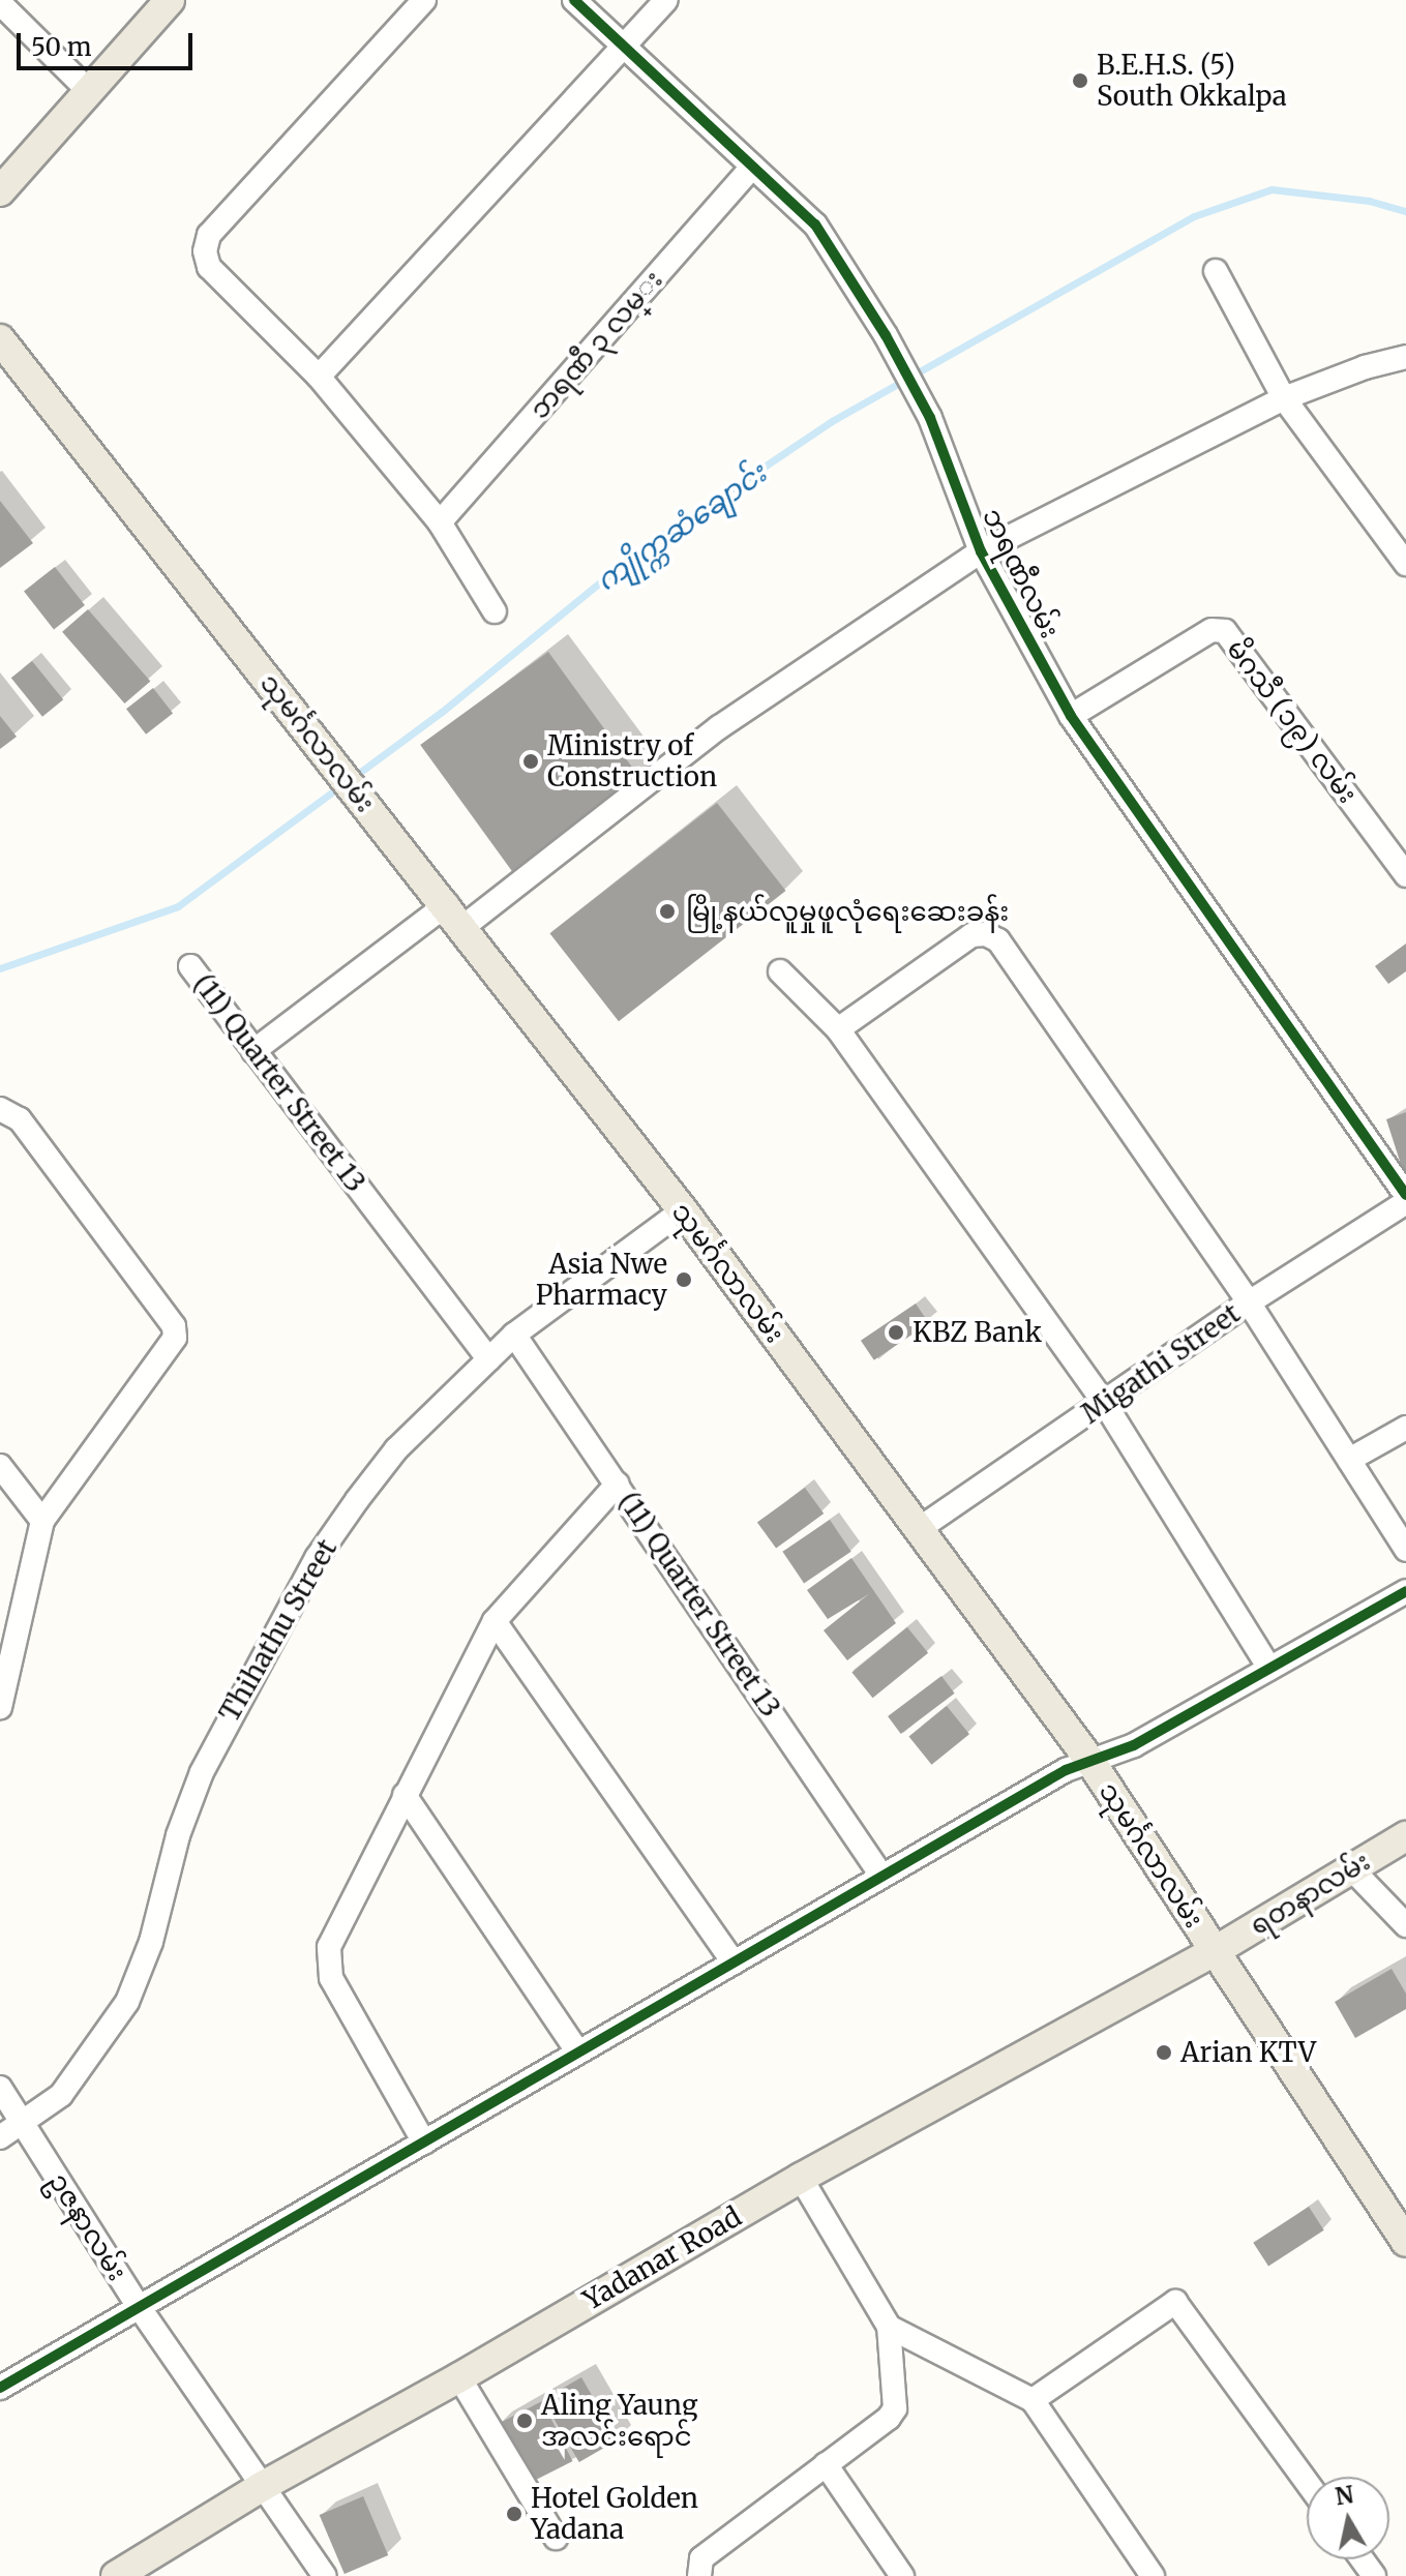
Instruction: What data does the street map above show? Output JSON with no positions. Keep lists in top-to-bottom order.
{
  "streets": {
    "main road": ["သုမင်္ဂလာလမ်း", "ရတနာလမ်း", "Yadanar Road"],
    "street": [
      "ဘရဏီ ၃ လမ္း",
      "ဘရဏီလမ်း",
      "မိဂသီ (၁၉) လမ်း",
      "(11) Quarter Street 13",
      "Migathi Street",
      "Thihathu Street",
      "ဥဇနာလမ်း"
    ]
  },
  "crossings": [
    ["ဘရဏီ ၃ လမ္း", "ဘရဏီလမ်း"],
    ["ဘရဏီလမ်း", "မိဂသီ (၁၉) လမ်း"],
    ["သုမင်္ဂလာလမ်း", "Migathi Street"],
    ["သုမင်္ဂလာလမ်း", "Thihathu Street"],
    ["သုမင်္ဂလာလမ်း", "ရတနာလမ်း"],
    ["သုမင်္ဂလာလမ်း", "Yadanar Road"],
    ["(11) Quarter Street 13", "Thihathu Street"],
    ["Thihathu Street", "ဥဇနာလမ်း"],
    ["ရတနာလမ်း", "Yadanar Road"],
    ["ဥဇနာလမ်း", "Yadanar Road"]
  ],
  "water": ["ကျိုက္ကဆံချောင်း"],
  "places": [
    "B.E.H.S. (5) South Okkalpa",
    "Ministry of Construction",
    "မြို့နယ်လူမှုဖူလုံရေးဆေးခန်း",
    "Asia Nwe Pharmacy",
    "KBZ Bank",
    "Arian KTV",
    "Aling Yaung အလင်းရောင်",
    "Hotel Golden Yadana"
  ],
  "scale_bar": "50 m",
  "north": "top"
}
